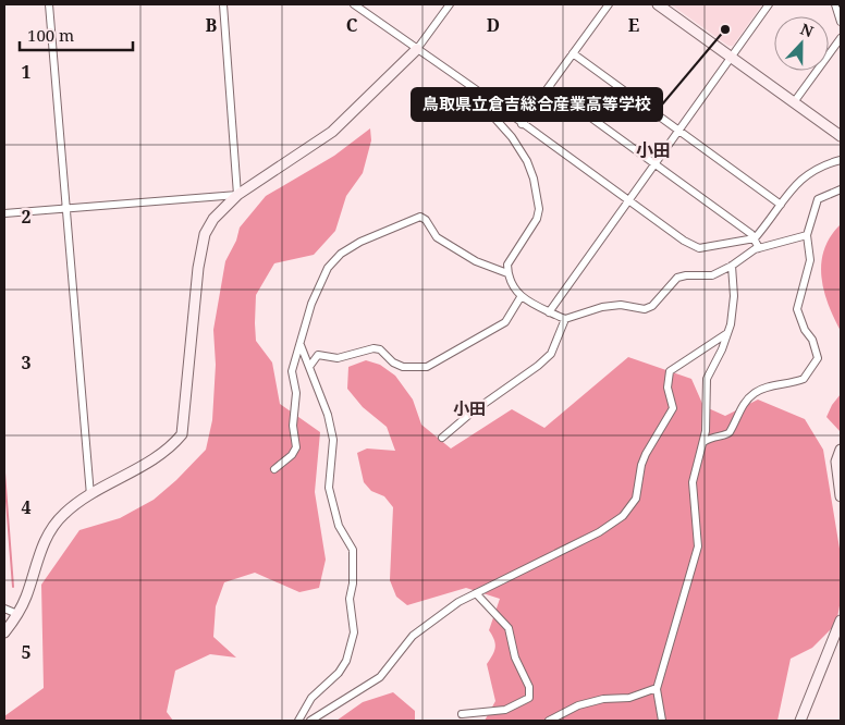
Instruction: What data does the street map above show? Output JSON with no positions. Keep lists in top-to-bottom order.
{
  "districts": ["小田", "小田"],
  "places": ["鳥取県立倉吉総合産業高等学校"],
  "scale_bar": "100 m",
  "north": "top",
  "grid": {
    "columns": [
      "B",
      "C",
      "D",
      "E"
    ],
    "rows": [
      "1",
      "2",
      "3",
      "4",
      "5"
    ]
  }
}
